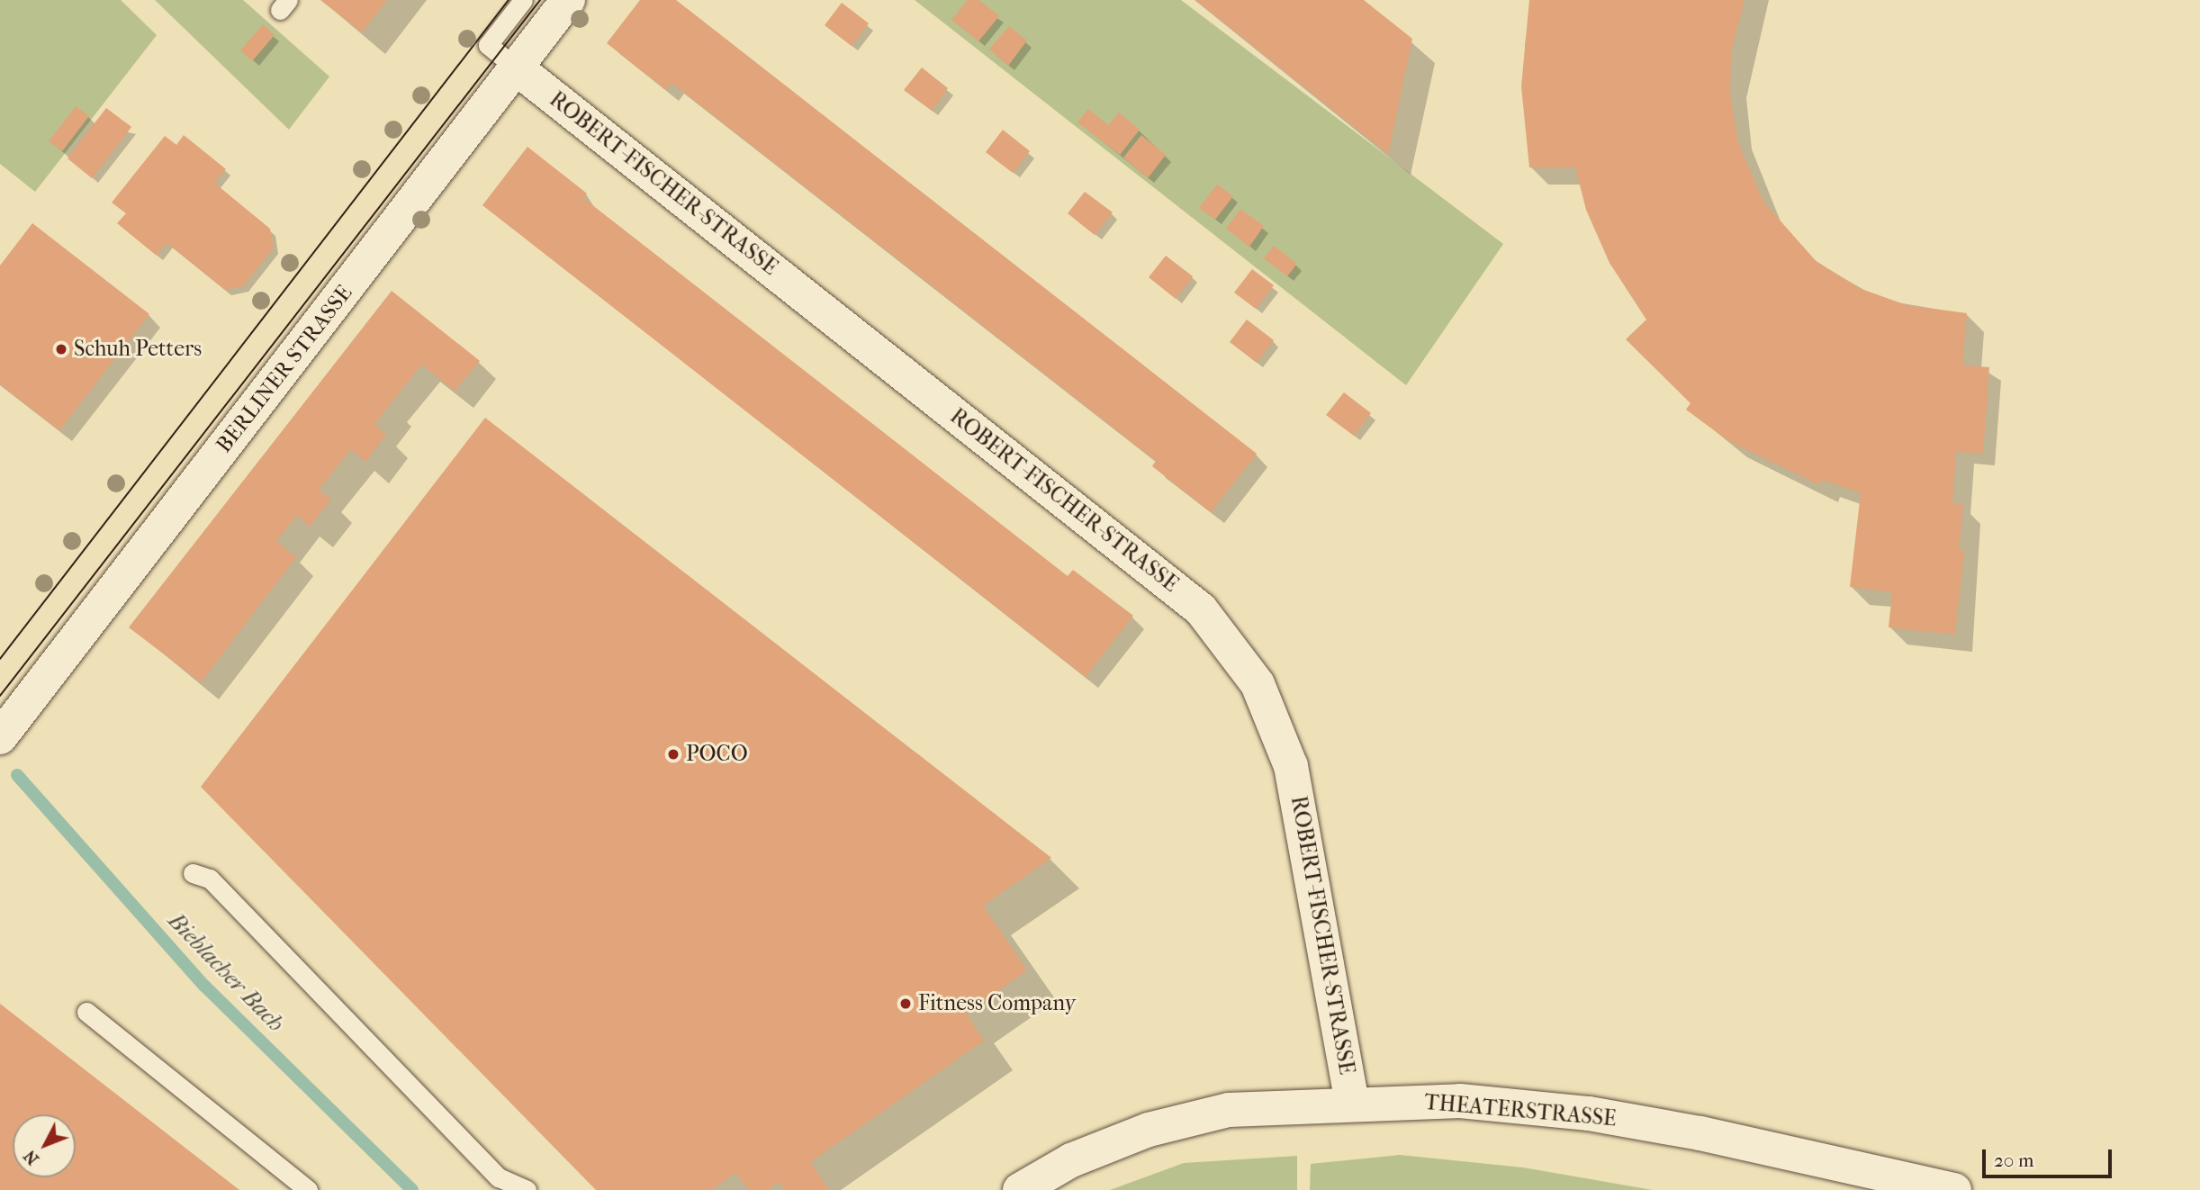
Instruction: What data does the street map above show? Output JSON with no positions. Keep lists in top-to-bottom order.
{
  "streets": {
    "main road": ["ROBERT-FISCHER-STRASSE", "BERLINER STRASSE", "THEATERSTRASSE"]
  },
  "crossings": [
    ["ROBERT-FISCHER-STRASSE", "BERLINER STRASSE"],
    ["ROBERT-FISCHER-STRASSE", "THEATERSTRASSE"]
  ],
  "water": ["Bieblacher Bach"],
  "places": ["Schuh Petters", "POCO", "Fitness Company"],
  "scale_bar": "20 m",
  "north": "bottom left"
}
